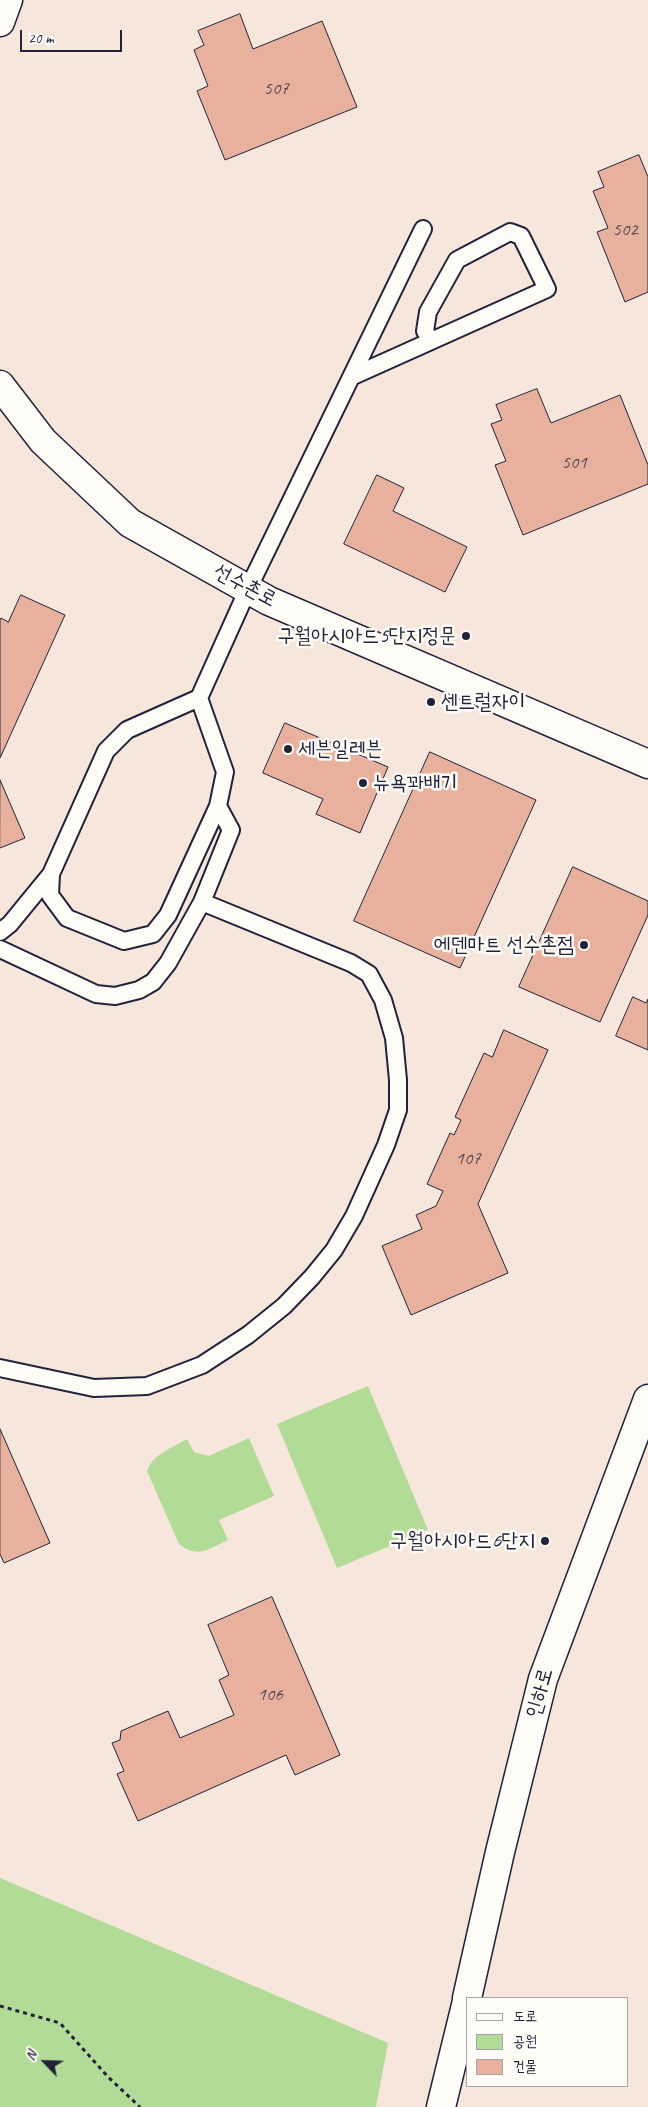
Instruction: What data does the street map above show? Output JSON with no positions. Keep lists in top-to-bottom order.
{
  "streets": {
    "street": ["선수촌로", "인하로"]
  },
  "places": [
    "구월아시아드5단지정문",
    "센트럴자이",
    "세븐일레븐",
    "뉴욕꽈배기",
    "에덴마트 선수촌점",
    "구월아시아드6단지"
  ],
  "house_numbers": [
    "507",
    "502",
    "501",
    "107",
    "106"
  ],
  "legend": ["도로", "공원", "건물"],
  "scale_bar": "20 m",
  "north": "top left"
}
